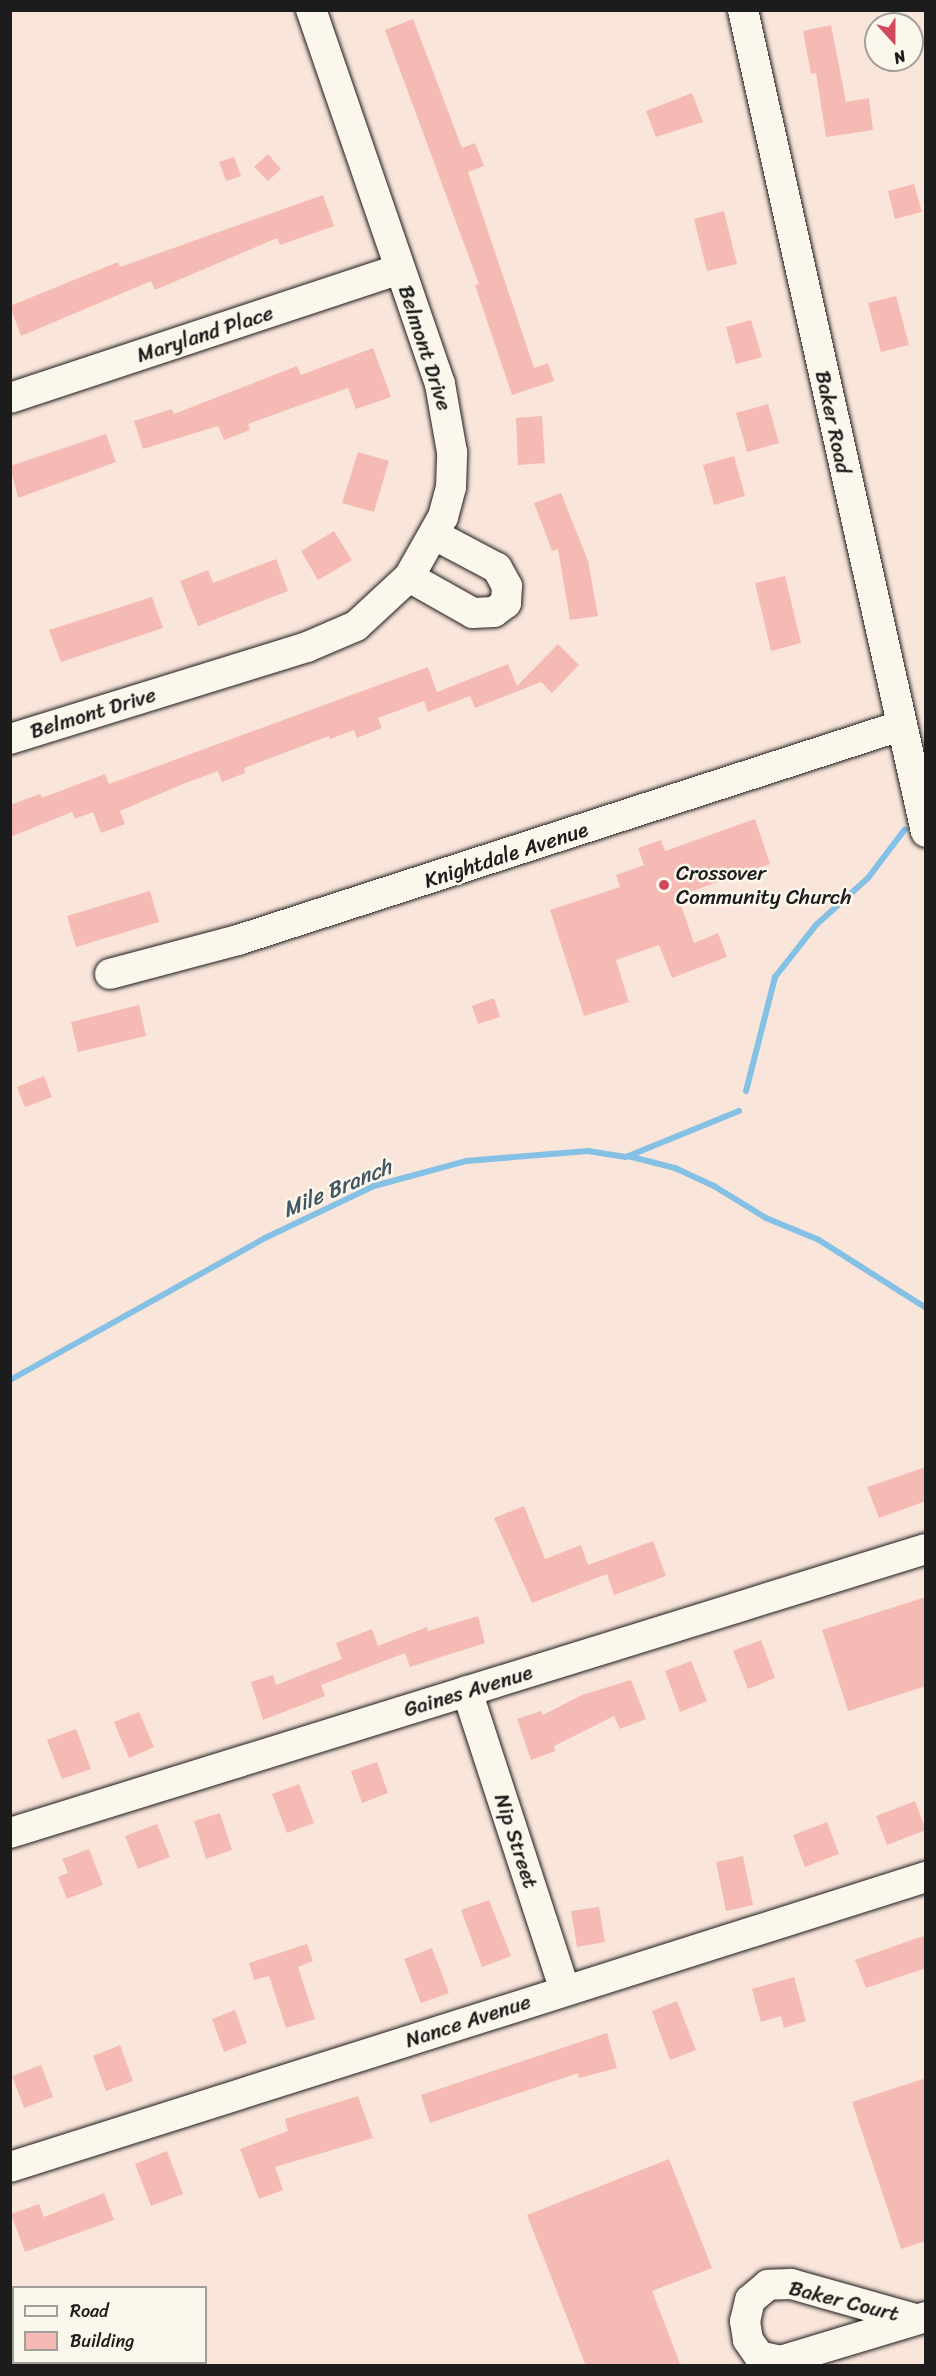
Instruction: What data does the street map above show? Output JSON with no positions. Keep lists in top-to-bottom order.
{
  "streets": {
    "street": [
      "Maryland Place",
      "Belmont Drive",
      "Baker Road",
      "Knightdale Avenue",
      "Gaines Avenue",
      "Nip Street",
      "Nance Avenue",
      "Baker Court"
    ]
  },
  "crossings": [
    ["Maryland Place", "Belmont Drive"],
    ["Baker Road", "Knightdale Avenue"],
    ["Gaines Avenue", "Nip Street"],
    ["Nip Street", "Nance Avenue"]
  ],
  "water": ["Mile Branch"],
  "places": ["Crossover Community Church"],
  "legend": ["Road", "Building"],
  "north": "bottom"
}
